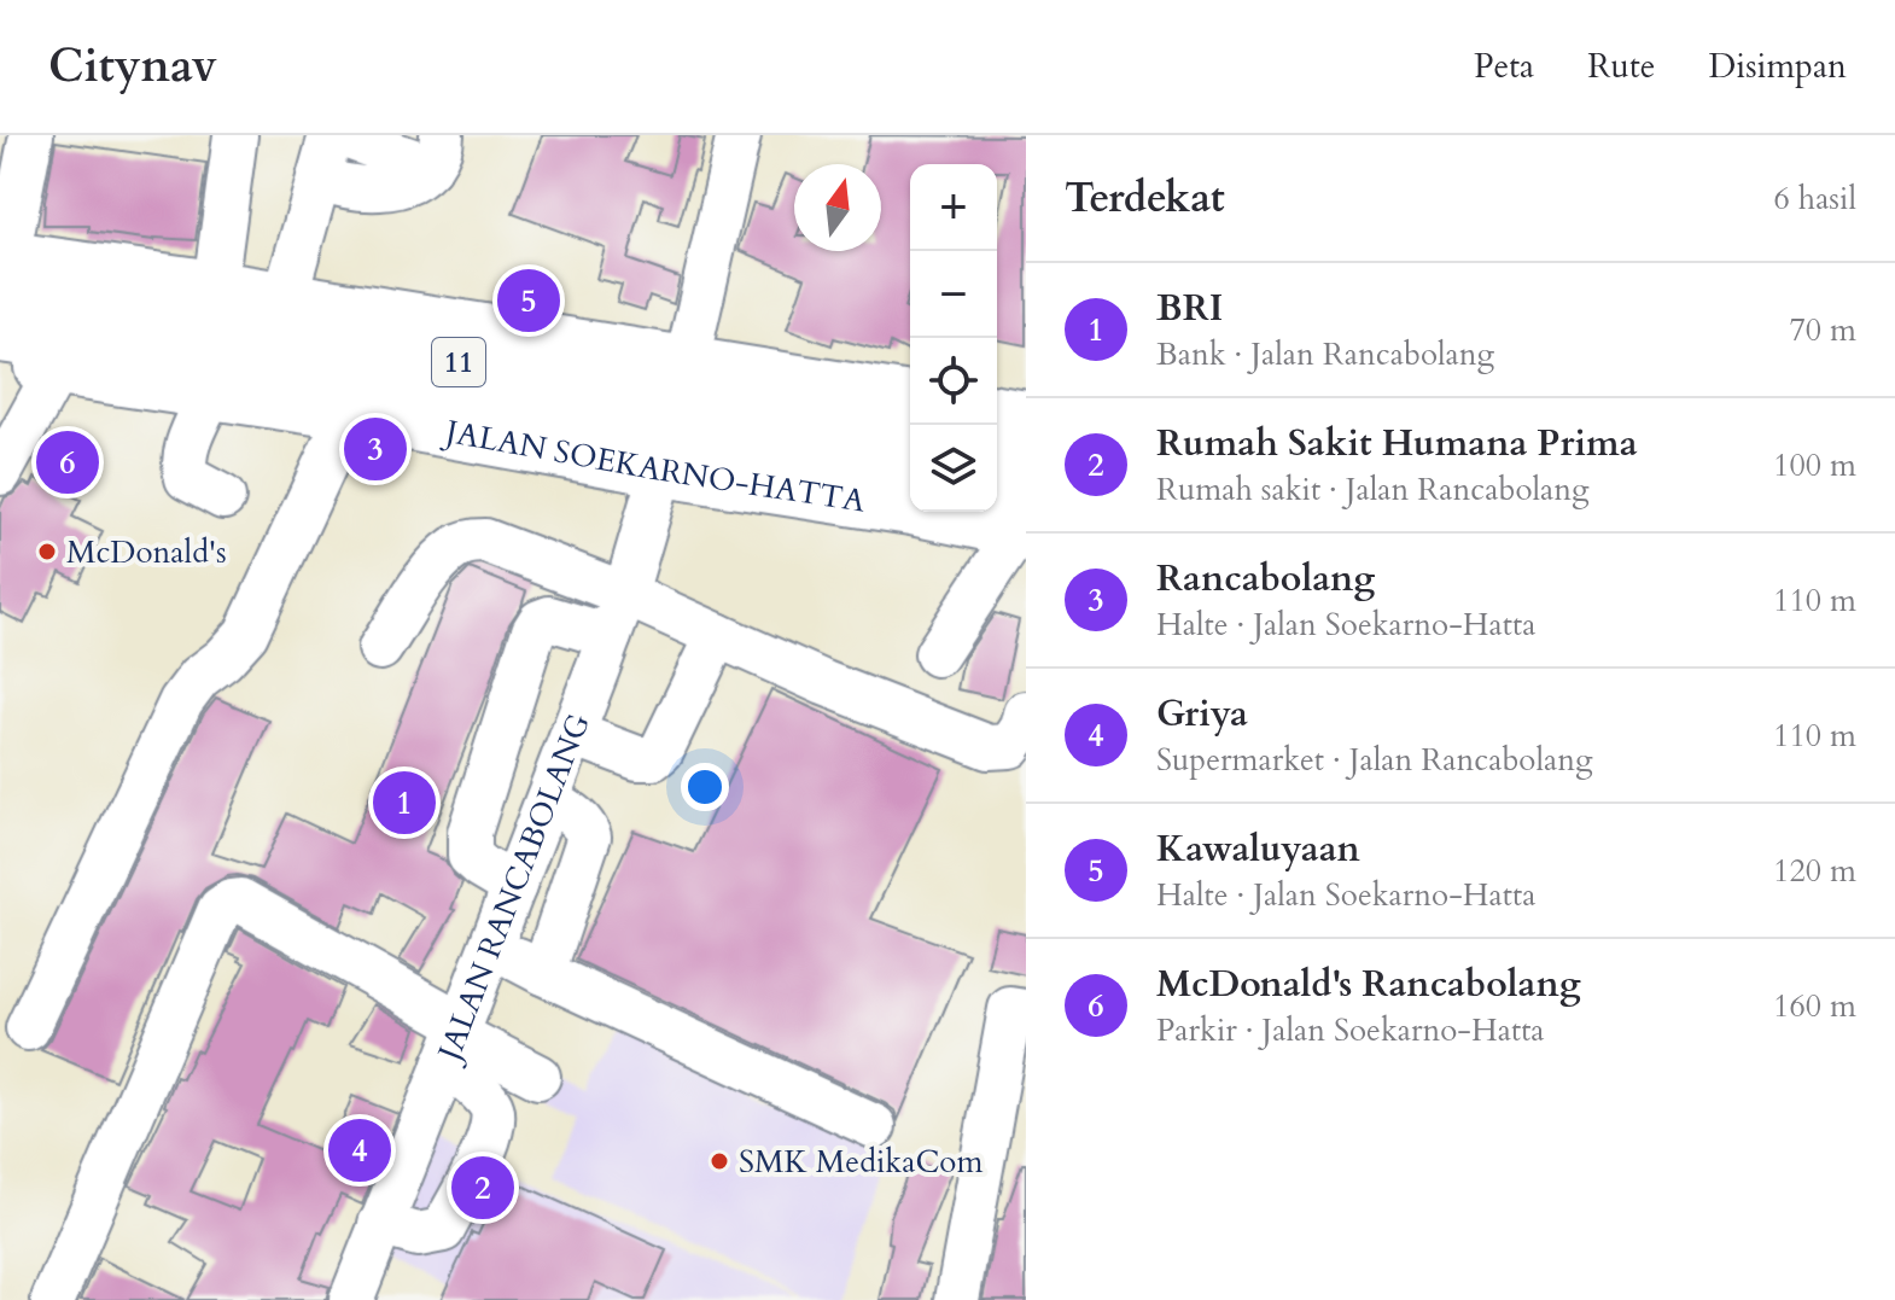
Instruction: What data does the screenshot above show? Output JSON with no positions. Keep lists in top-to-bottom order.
{
  "streets": {
    "main road": ["11", "JALAN SOEKARNO-HATTA"],
    "street": ["JALAN RANCABOLANG"]
  },
  "crossings": [
    ["JALAN SOEKARNO-HATTA", "JALAN RANCABOLANG"]
  ],
  "places": ["McDonald's", "SMK MedikaCom"],
  "north": "top",
  "page": {
    "header": "Citynav",
    "nav": ["Peta", "Rute", "Disimpan"],
    "heading": ["Terdekat", "6 hasil"],
    "map_buttons": ["+", "−"],
    "list": [
      {
        "mark": "1",
        "name": "BRI",
        "note": "Bank · Jalan Rancabolang",
        "value": "70 m"
      },
      {
        "mark": "2",
        "name": "Rumah Sakit Humana Prima",
        "note": "Rumah sakit · Jalan Rancabolang",
        "value": "100 m"
      },
      {
        "mark": "3",
        "name": "Rancabolang",
        "note": "Halte · Jalan Soekarno-Hatta",
        "value": "110 m"
      },
      {
        "mark": "4",
        "name": "Griya",
        "note": "Supermarket · Jalan Rancabolang",
        "value": "110 m"
      },
      {
        "mark": "5",
        "name": "Kawaluyaan",
        "note": "Halte · Jalan Soekarno-Hatta",
        "value": "120 m"
      },
      {
        "mark": "6",
        "name": "McDonald's Rancabolang",
        "note": "Parkir · Jalan Soekarno-Hatta",
        "value": "160 m"
      }
    ],
    "pins": [
      "5",
      "3",
      "6",
      "1",
      "4",
      "2"
    ]
  }
}
